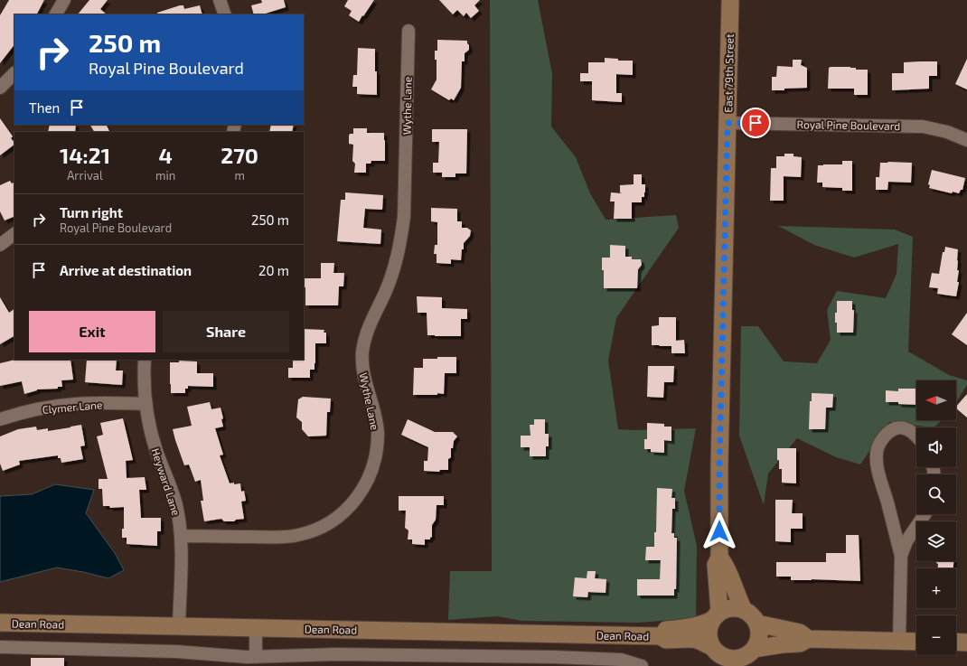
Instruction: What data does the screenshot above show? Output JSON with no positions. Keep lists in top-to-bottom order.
{
  "streets": {
    "street": [
      "East 79th Street",
      "Wythe Lane",
      "Royal Pine Boulevard",
      "Clymer Lane",
      "Heyward Lane",
      "Dean Road"
    ]
  },
  "crossings": [
    ["East 79th Street", "Royal Pine Boulevard"],
    ["East 79th Street", "Dean Road"],
    ["Wythe Lane", "Heyward Lane"],
    ["Clymer Lane", "Heyward Lane"],
    ["Heyward Lane", "Dean Road"]
  ],
  "north": "left",
  "page": {
    "turn": ["250 m", "Royal Pine Boulevard"],
    "then": "Then",
    "eta": [
      "14:21",
      "Arrival",
      "4",
      "min",
      "270",
      "m"
    ],
    "list": [
      {
        "name": "Turn right",
        "note": "Royal Pine Boulevard",
        "value": "250 m"
      },
      {
        "name": "Arrive at destination",
        "value": "20 m"
      }
    ],
    "buttons": ["Exit", "Share"],
    "map_buttons": ["+", "−"]
  }
}
